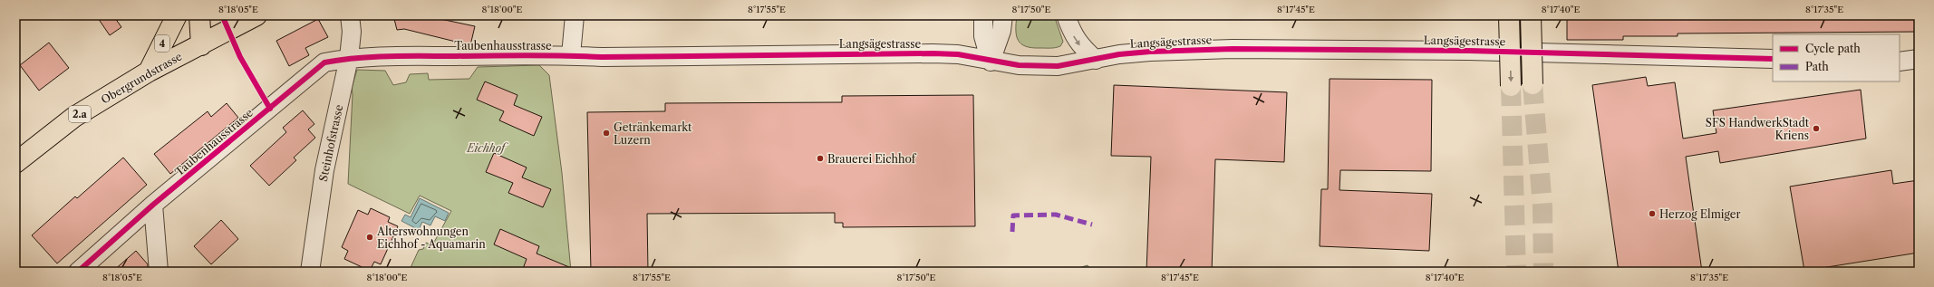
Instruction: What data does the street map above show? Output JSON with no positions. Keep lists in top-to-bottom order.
{
  "streets": {
    "main road": ["4", "Obergrundstrasse", "2.a"],
    "street": ["Langsägestrasse", "Taubenhausstrasse", "Steinhofstrasse"]
  },
  "crossings": [
    ["Langsägestrasse", "Taubenhausstrasse"],
    ["4", "Obergrundstrasse"],
    ["Taubenhausstrasse", "Steinhofstrasse"]
  ],
  "parks": ["Eichhof"],
  "places": [
    "SFS HandwerkStadt Kriens",
    "Getränkemarkt Luzern",
    "Brauerei Eichhof",
    "Herzog Elmiger",
    "Alterswohnungen Eichhof - Aquamarin"
  ],
  "legend": ["Cycle path", "Path"],
  "coordinates": [
    "8°18'05\"E",
    "8°18'00\"E",
    "8°17'55\"E",
    "8°17'50\"E",
    "8°17'45\"E",
    "8°17'40\"E",
    "8°17'35\"E"
  ]
}
